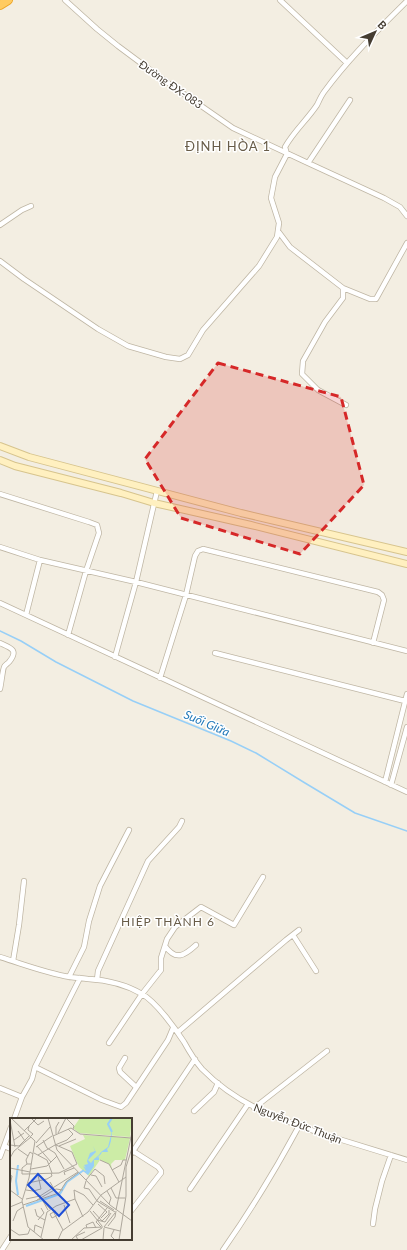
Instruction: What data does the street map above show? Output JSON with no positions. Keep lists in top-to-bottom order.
{
  "streets": {
    "street": ["Đường ĐX-083", "Nguyễn Đức Thuận"]
  },
  "districts": ["ĐỊNH HÒA 1", "HIỆP THÀNH 6"],
  "water": ["Suối Giữa"],
  "north": "top right"
}
